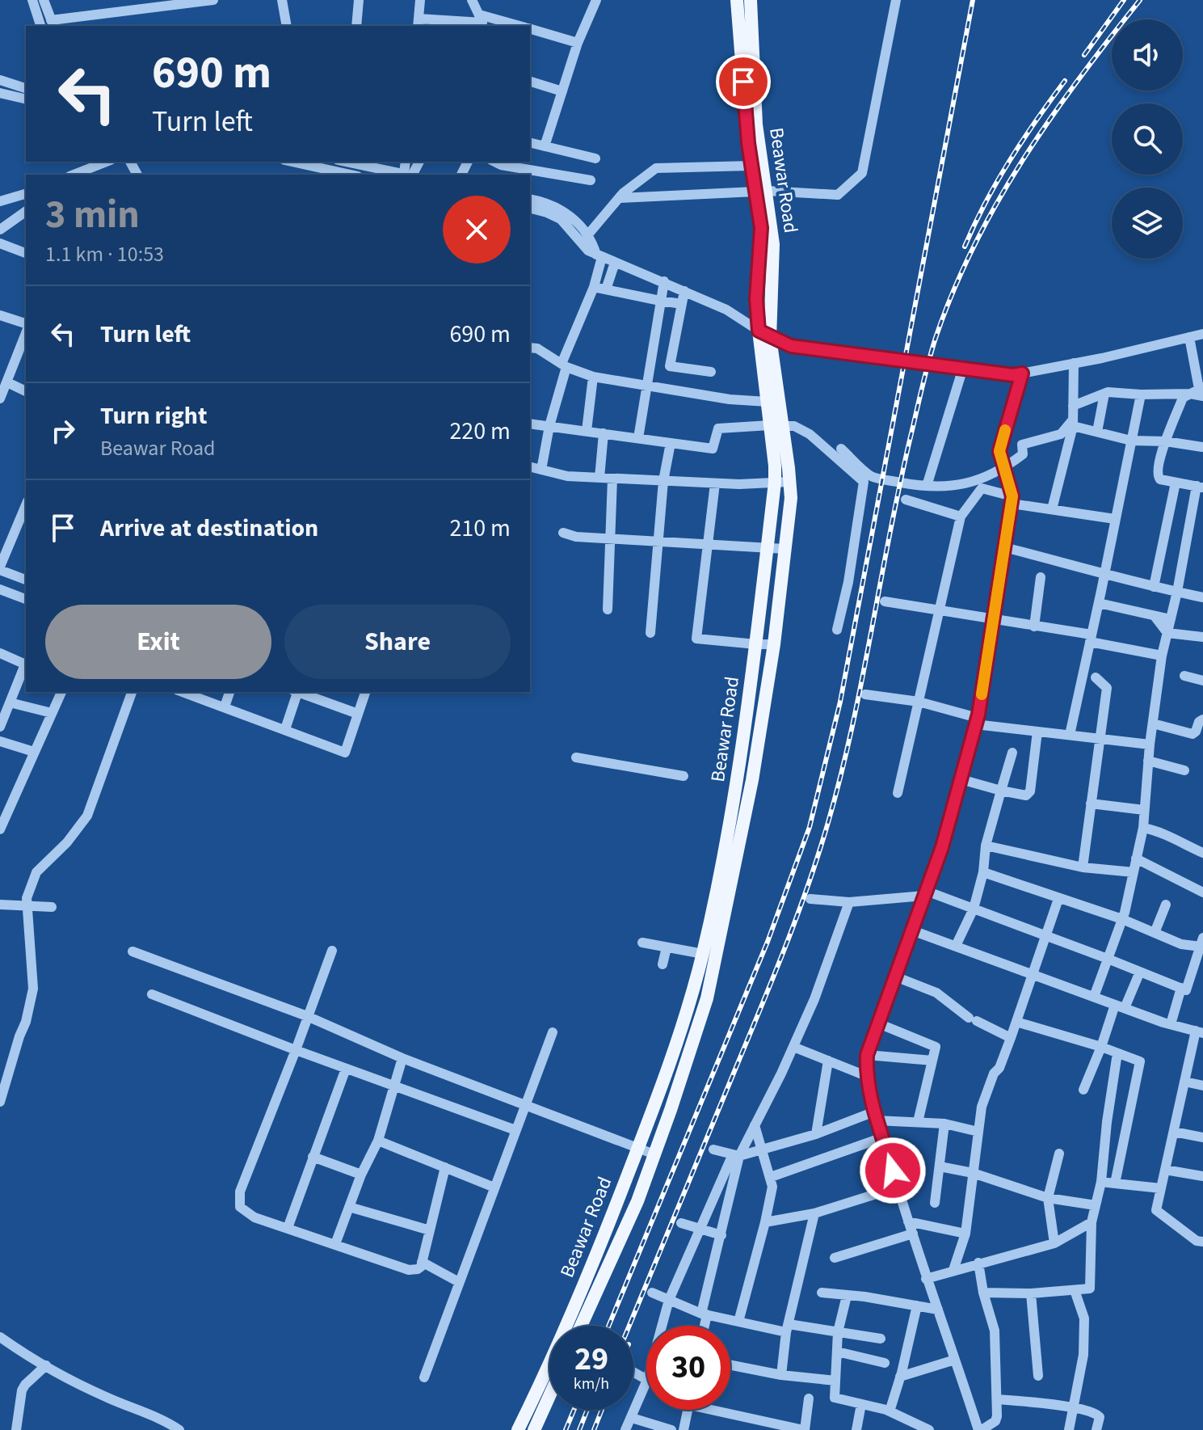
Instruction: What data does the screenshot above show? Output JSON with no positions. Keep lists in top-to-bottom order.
{
  "streets": {
    "main road": ["Beawar Road"]
  },
  "page": {
    "turn": ["690 m", "Turn left"],
    "heading": ["3 min", "1.1 km · 10:53"],
    "list": [
      {
        "name": "Turn left",
        "value": "690 m"
      },
      {
        "name": "Turn right",
        "note": "Beawar Road",
        "value": "220 m"
      },
      {
        "name": "Arrive at destination",
        "value": "210 m"
      }
    ],
    "buttons": ["Exit", "Share"],
    "speed": "29 km/h",
    "limit": "30"
  }
}
